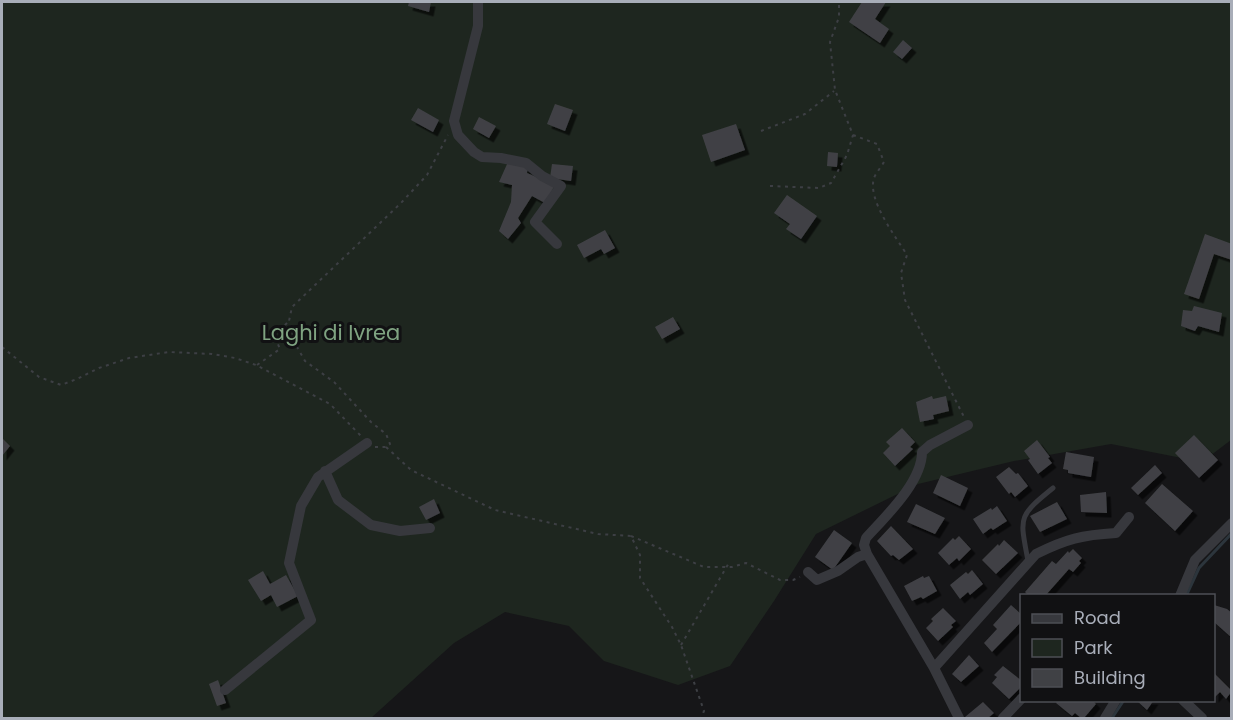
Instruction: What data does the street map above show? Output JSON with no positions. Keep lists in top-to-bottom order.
{
  "parks": ["Laghi di Ivrea"],
  "legend": ["Road", "Park", "Building"]
}
